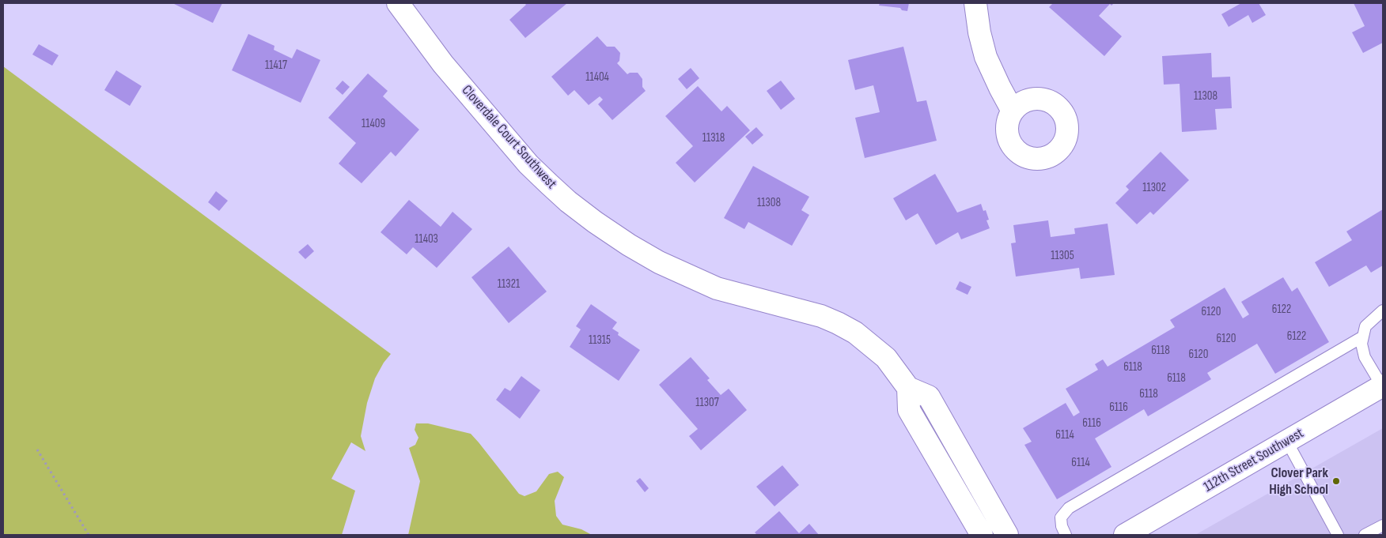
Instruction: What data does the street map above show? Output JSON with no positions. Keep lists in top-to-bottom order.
{
  "streets": {
    "street": ["Cloverdale Court Southwest", "112th Street Southwest"]
  },
  "places": ["Clover Park High School"],
  "house_numbers": [
    "11417",
    "11404",
    "11308",
    "11409",
    "11318",
    "11302",
    "11308",
    "11403",
    "11305",
    "11321",
    "6122",
    "6120",
    "6122",
    "6120",
    "11315",
    "6118",
    "6120",
    "6118",
    "6118",
    "6118",
    "11307",
    "6116",
    "6116",
    "6114",
    "6114"
  ]
}
